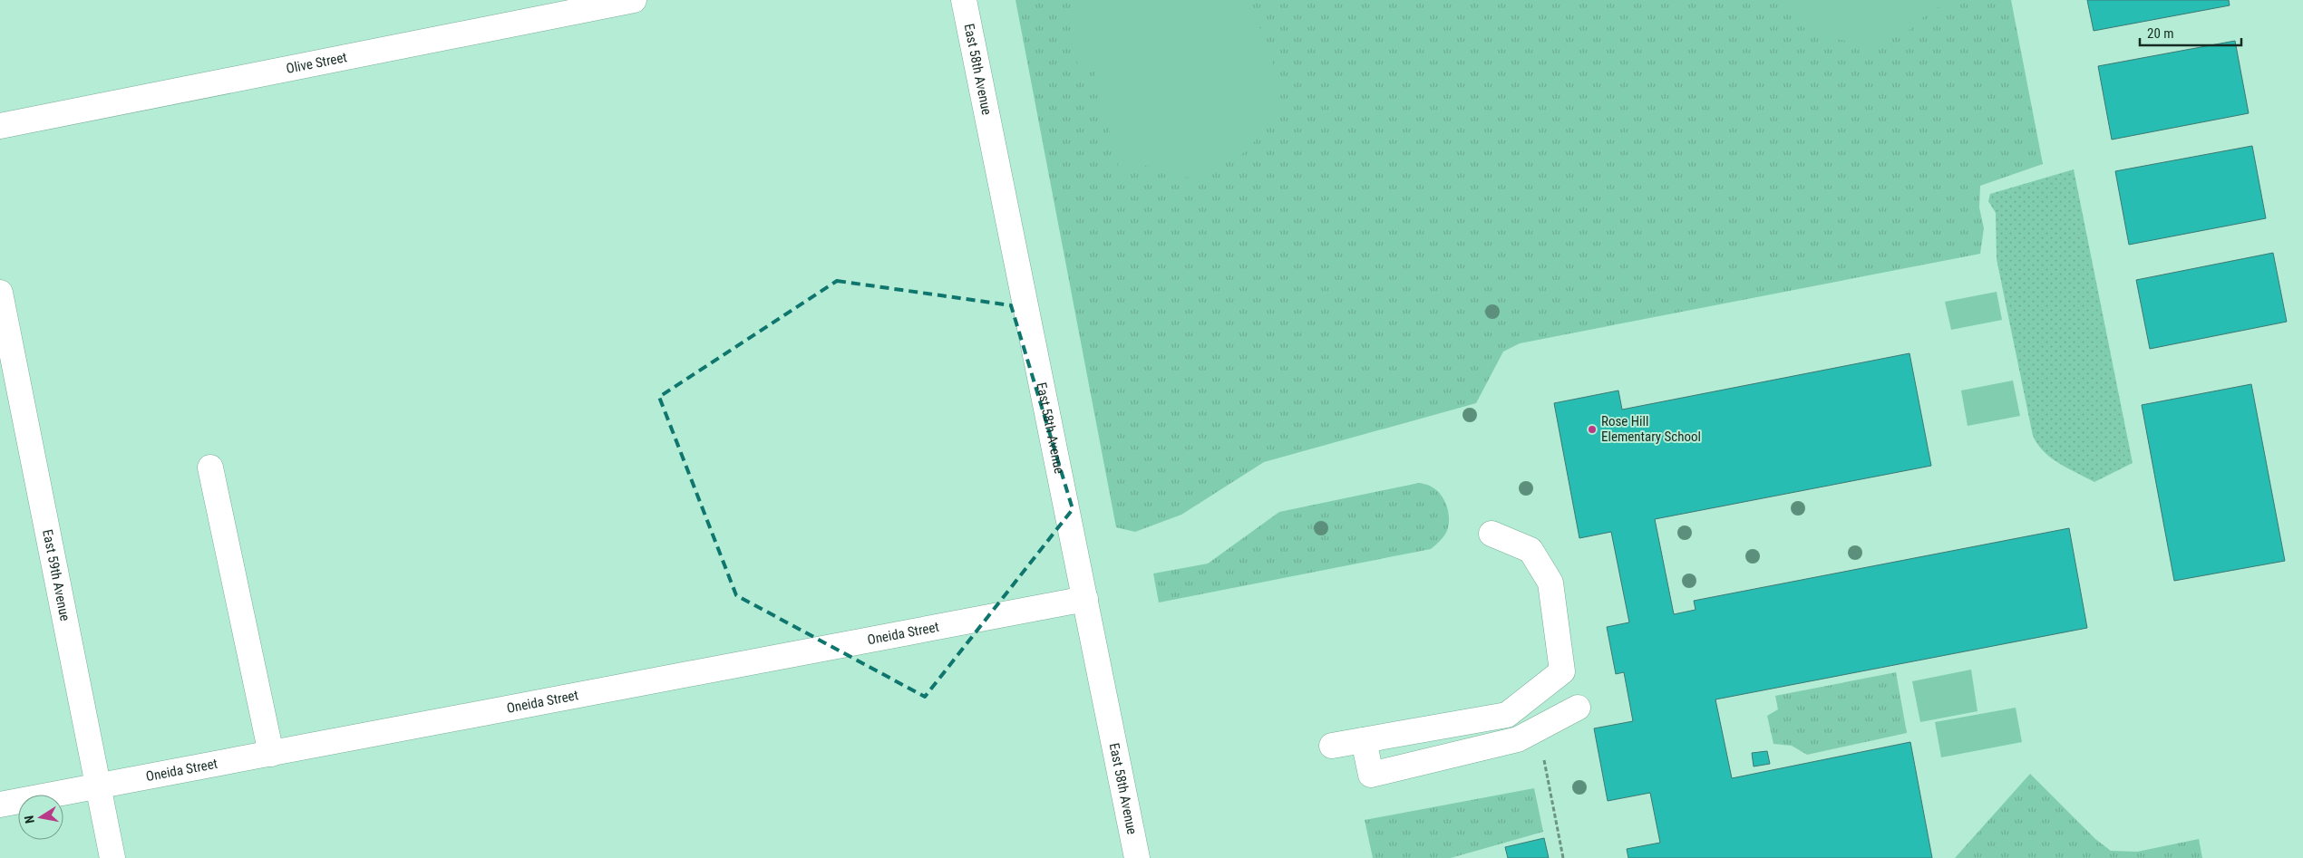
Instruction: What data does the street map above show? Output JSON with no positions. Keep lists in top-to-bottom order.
{
  "streets": {
    "street": [
      "Olive Street",
      "East 58th Avenue",
      "East 59th Avenue",
      "Oneida Street"
    ]
  },
  "crossings": [
    ["East 58th Avenue", "Oneida Street"],
    ["East 59th Avenue", "Oneida Street"]
  ],
  "places": ["Rose Hill Elementary School"],
  "scale_bar": "20 m",
  "north": "left"
}
